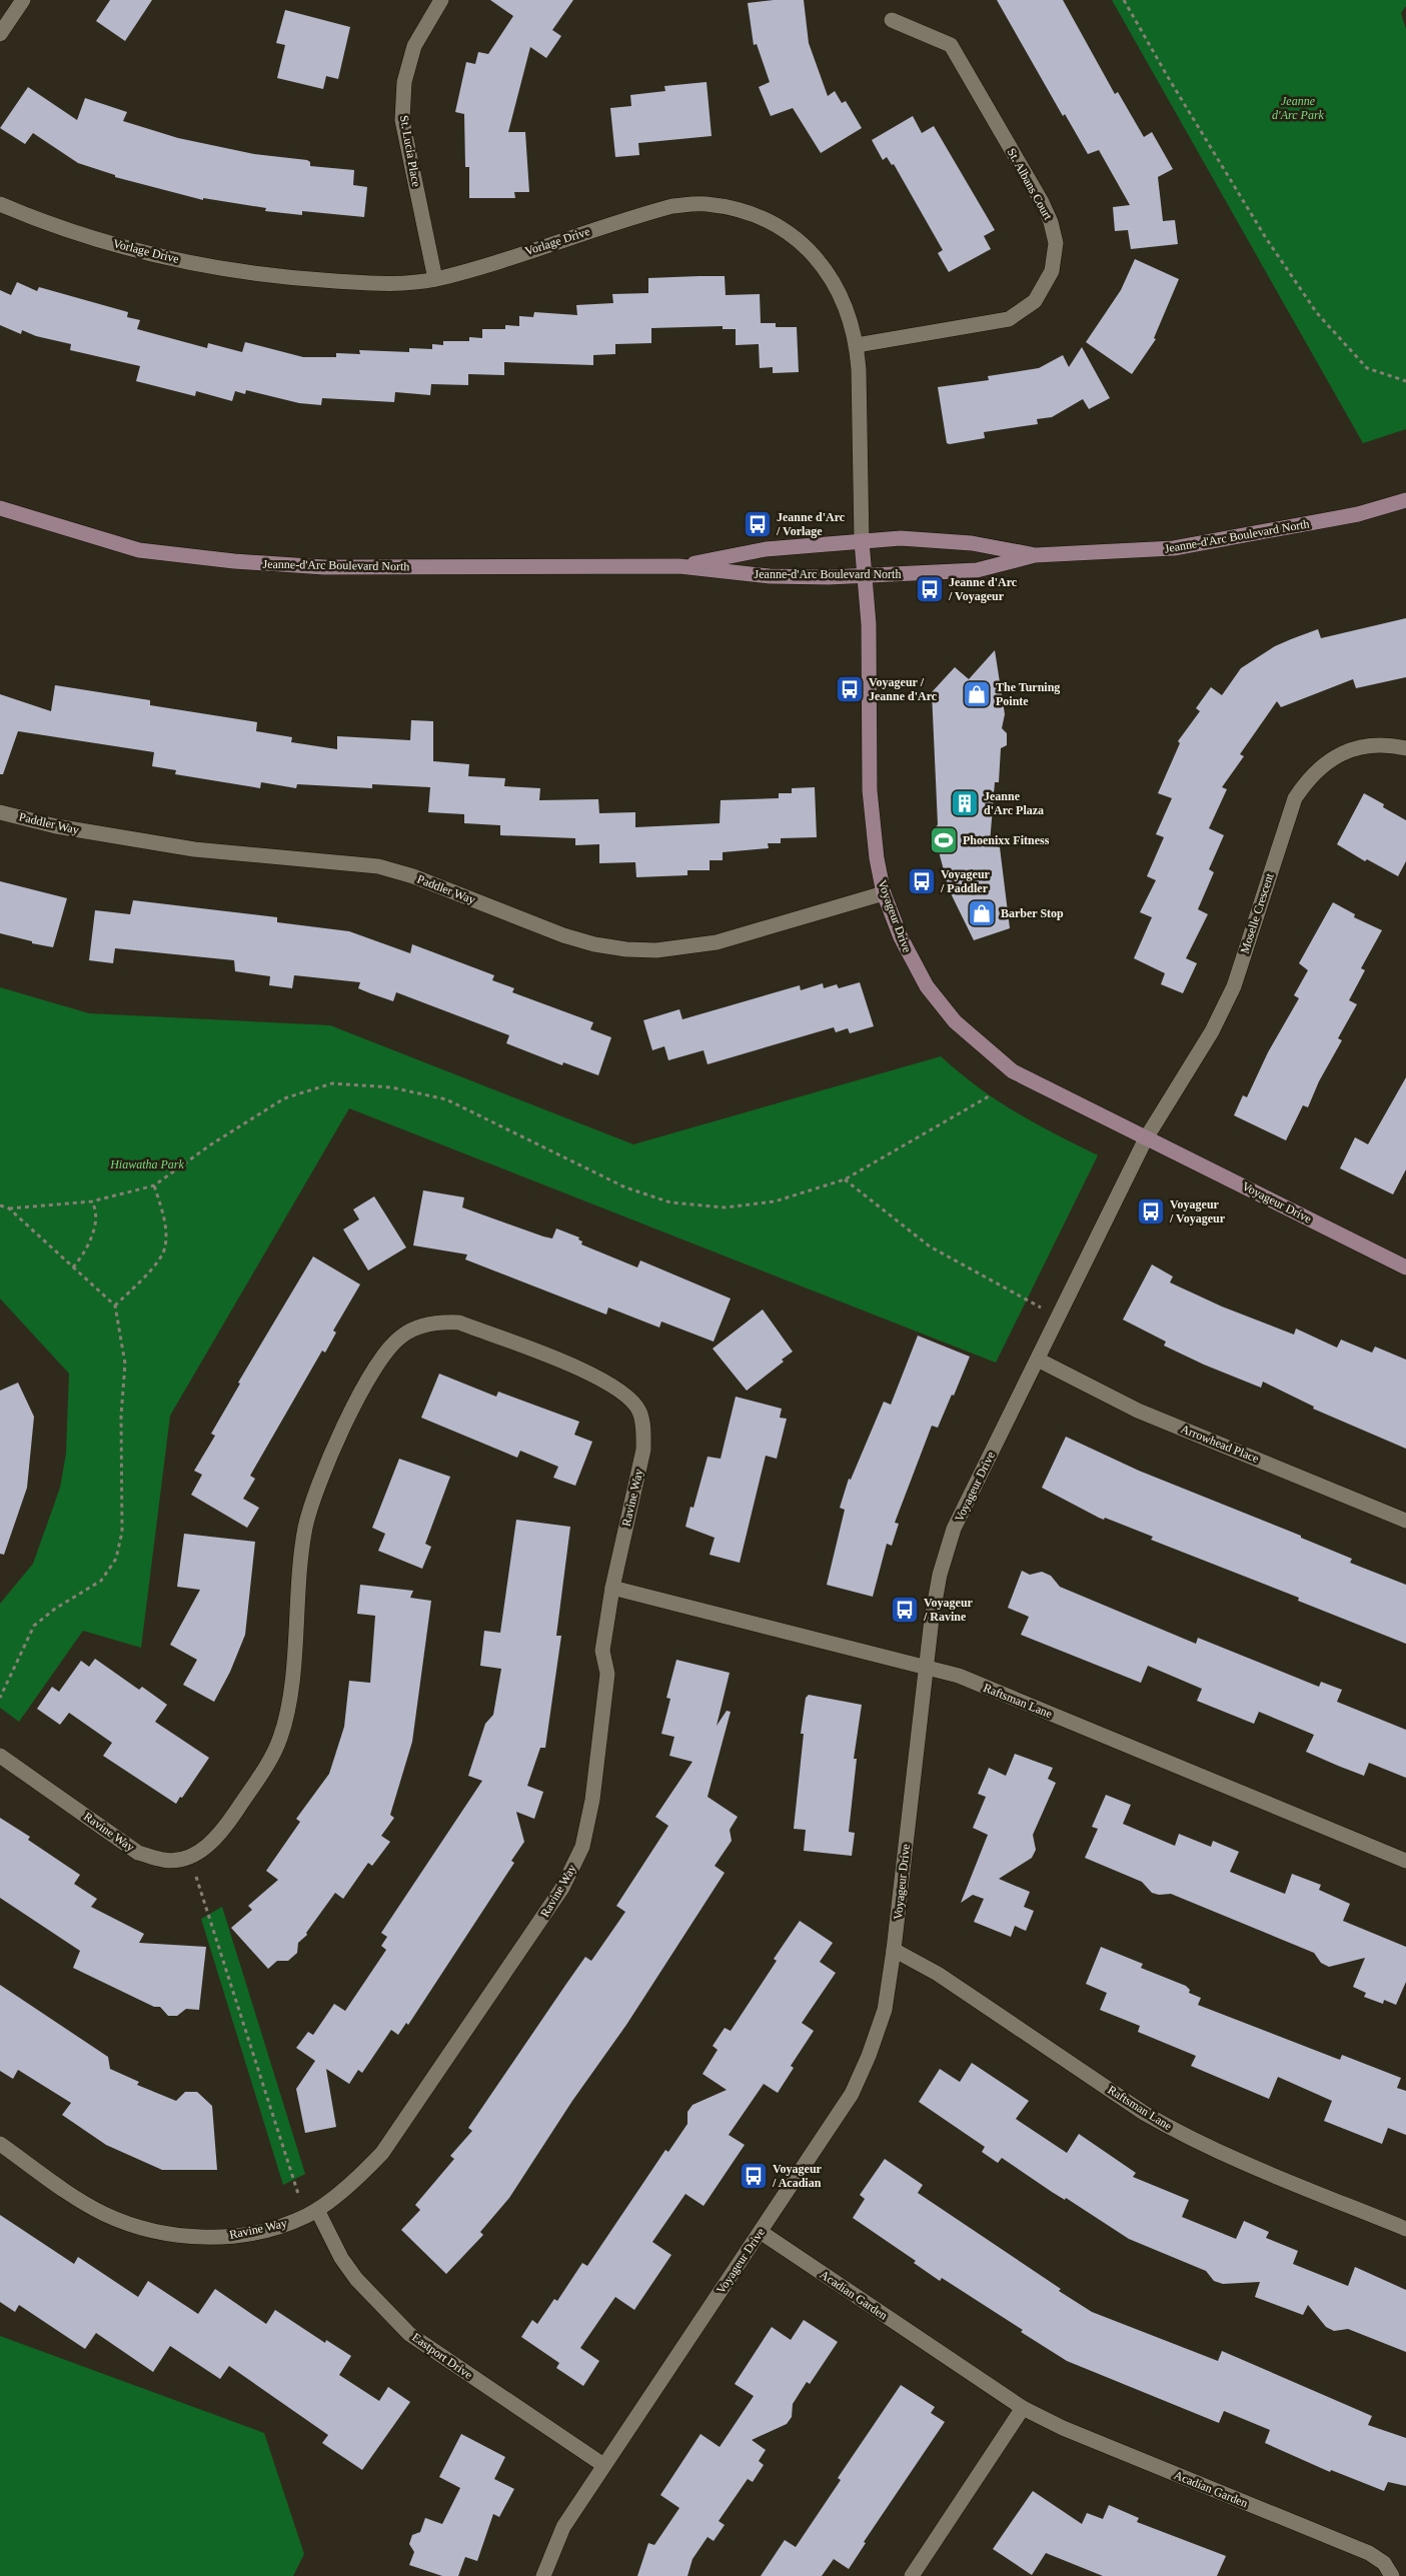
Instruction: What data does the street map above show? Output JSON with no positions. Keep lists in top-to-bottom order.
{
  "streets": {
    "main road": ["Jeanne-d'Arc Boulevard North", "Voyageur Drive"],
    "street": [
      "St. Lucia Place",
      "St. Albans Court",
      "Vorlage Drive",
      "Paddler Way",
      "Moselle Crescent",
      "Arrowhead Place",
      "Ravine Way",
      "Raftsman Lane",
      "Acadian Garden",
      "Eastport Drive"
    ]
  },
  "crossings": [
    ["St. Lucia Place", "Vorlage Drive"],
    ["St. Albans Court", "Vorlage Drive"],
    ["Vorlage Drive", "Jeanne-d'Arc Boulevard North"],
    ["Vorlage Drive", "Voyageur Drive"],
    ["Jeanne-d'Arc Boulevard North", "Voyageur Drive"],
    ["Paddler Way", "Voyageur Drive"],
    ["Moselle Crescent", "Voyageur Drive"],
    ["Voyageur Drive", "Arrowhead Place"],
    ["Voyageur Drive", "Raftsman Lane"],
    ["Voyageur Drive", "Acadian Garden"],
    ["Voyageur Drive", "Eastport Drive"],
    ["Ravine Way", "Raftsman Lane"],
    ["Ravine Way", "Eastport Drive"]
  ],
  "parks": ["Jeanne d'Arc Park", "Hiawatha Park"],
  "places": {
    "bus stop": [
      "Jeanne d'Arc / Vorlage",
      "Jeanne d'Arc / Voyageur",
      "Voyageur / Jeanne d'Arc",
      "Voyageur / Paddler",
      "Voyageur / Voyageur",
      "Voyageur / Ravine",
      "Voyageur / Acadian"
    ],
    "shop": ["The Turning Pointe", "Barber Stop"],
    "building": ["Jeanne d'Arc Plaza"],
    "sports": ["Phoenixx Fitness"]
  }
}
